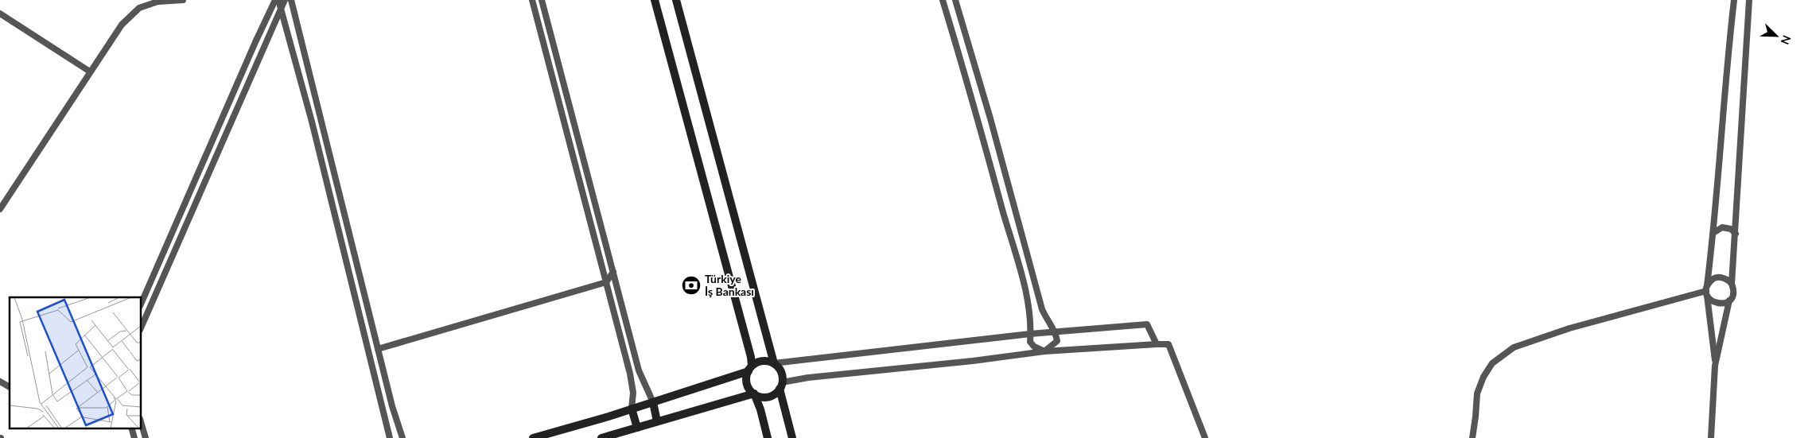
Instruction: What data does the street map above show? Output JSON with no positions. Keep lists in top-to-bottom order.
{
  "places": {
    "bank": ["Türkiye İş Bankası"]
  },
  "north": "bottom right"
}
